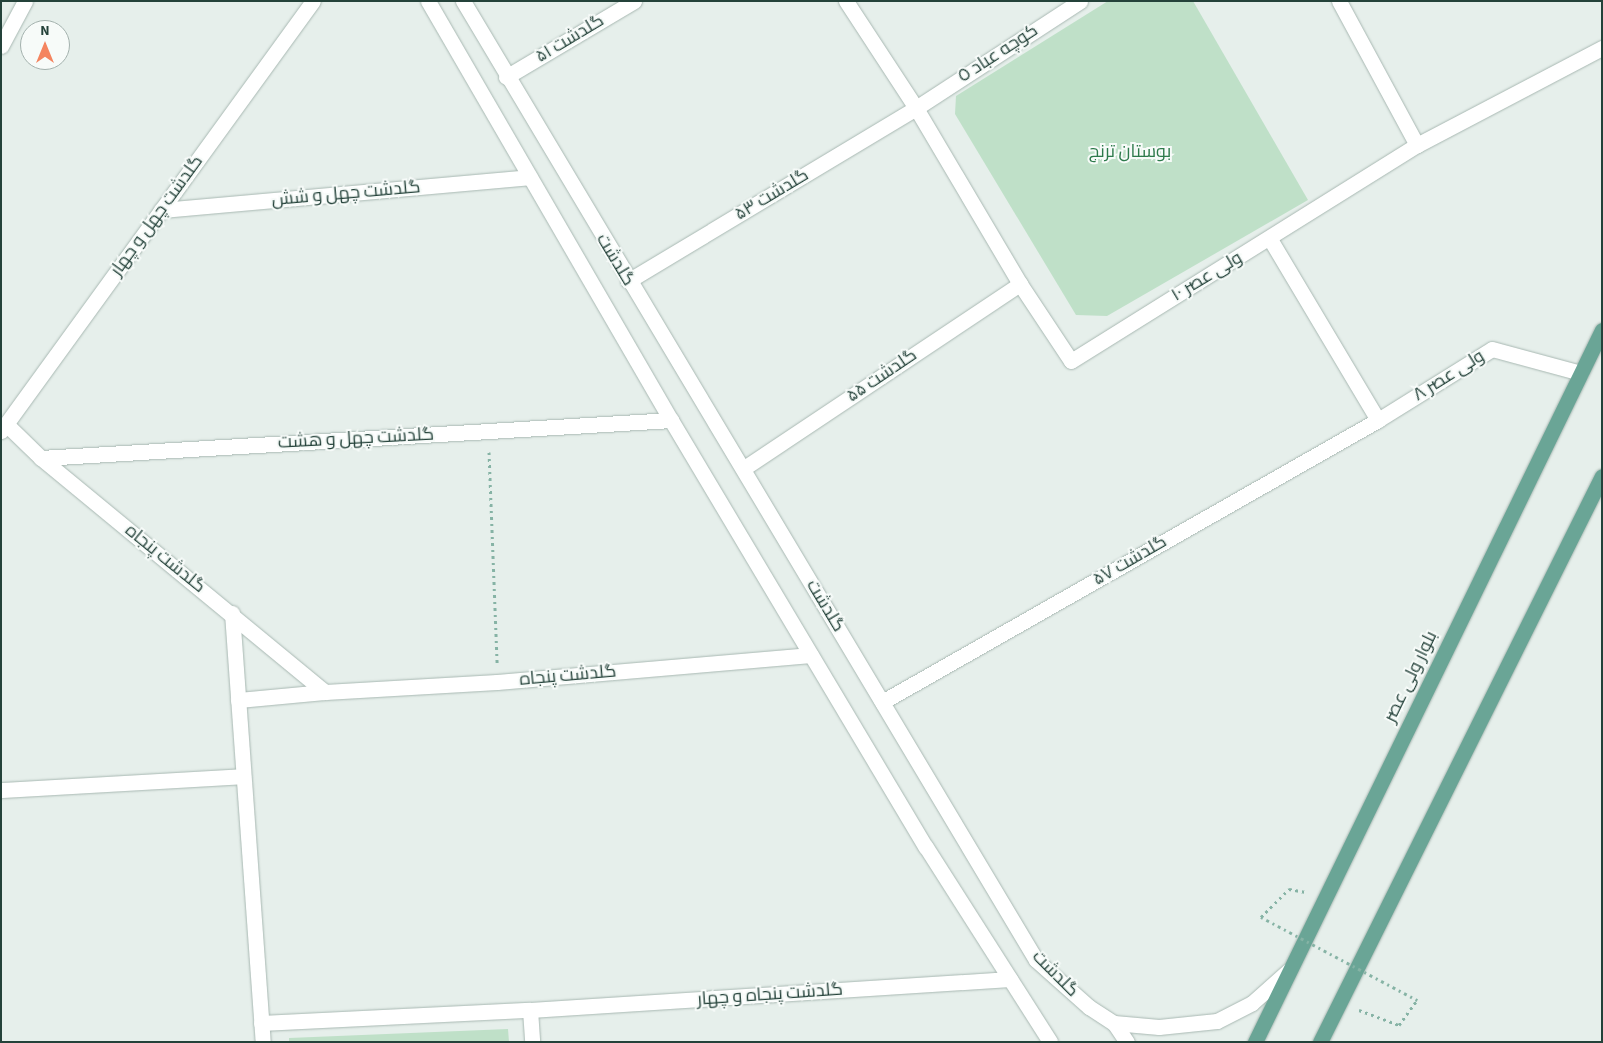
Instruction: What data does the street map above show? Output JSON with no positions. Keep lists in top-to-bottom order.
{
  "streets": {
    "main road": ["بلوار ولی عصر"],
    "street": [
      "گلدشت ۵۱",
      "كوچه عباد ٥",
      "گلدشت چهل و شش",
      "گلدشت ۵۳",
      "گلدشت چهل و چهار",
      "گلدشت",
      "ولی عصر ۱۰",
      "گلدشت ۵۵",
      "ولی عصر ۸",
      "گلدشت چهل و هشت",
      "گلدشت پنجاه",
      "گلدشت ۵۷",
      "گلدشت پنجاه و چهار"
    ]
  },
  "crossings": [
    ["گلدشت ۵۱", "گلدشت"],
    ["كوچه عباد ٥", "گلدشت ۵۳"],
    ["كوچه عباد ٥", "ولی عصر ۱۰"],
    ["گلدشت چهل و شش", "گلدشت چهل و چهار"],
    ["گلدشت چهل و شش", "گلدشت"],
    ["گلدشت ۵۳", "گلدشت"],
    ["گلدشت ۵۳", "ولی عصر ۱۰"],
    ["گلدشت چهل و چهار", "گلدشت پنجاه"],
    ["گلدشت", "گلدشت ۵۵"],
    ["گلدشت", "گلدشت چهل و هشت"],
    ["گلدشت", "گلدشت پنجاه"],
    ["گلدشت", "گلدشت ۵۷"],
    ["گلدشت", "بلوار ولی عصر"],
    ["گلدشت", "گلدشت پنجاه و چهار"],
    ["ولی عصر ۱۰", "گلدشت ۵۵"],
    ["ولی عصر ۸", "گلدشت ۵۷"],
    ["ولی عصر ۸", "بلوار ولی عصر"],
    ["گلدشت چهل و هشت", "گلدشت پنجاه"]
  ],
  "parks": ["بوستان ترنج"],
  "north": "top"
}
